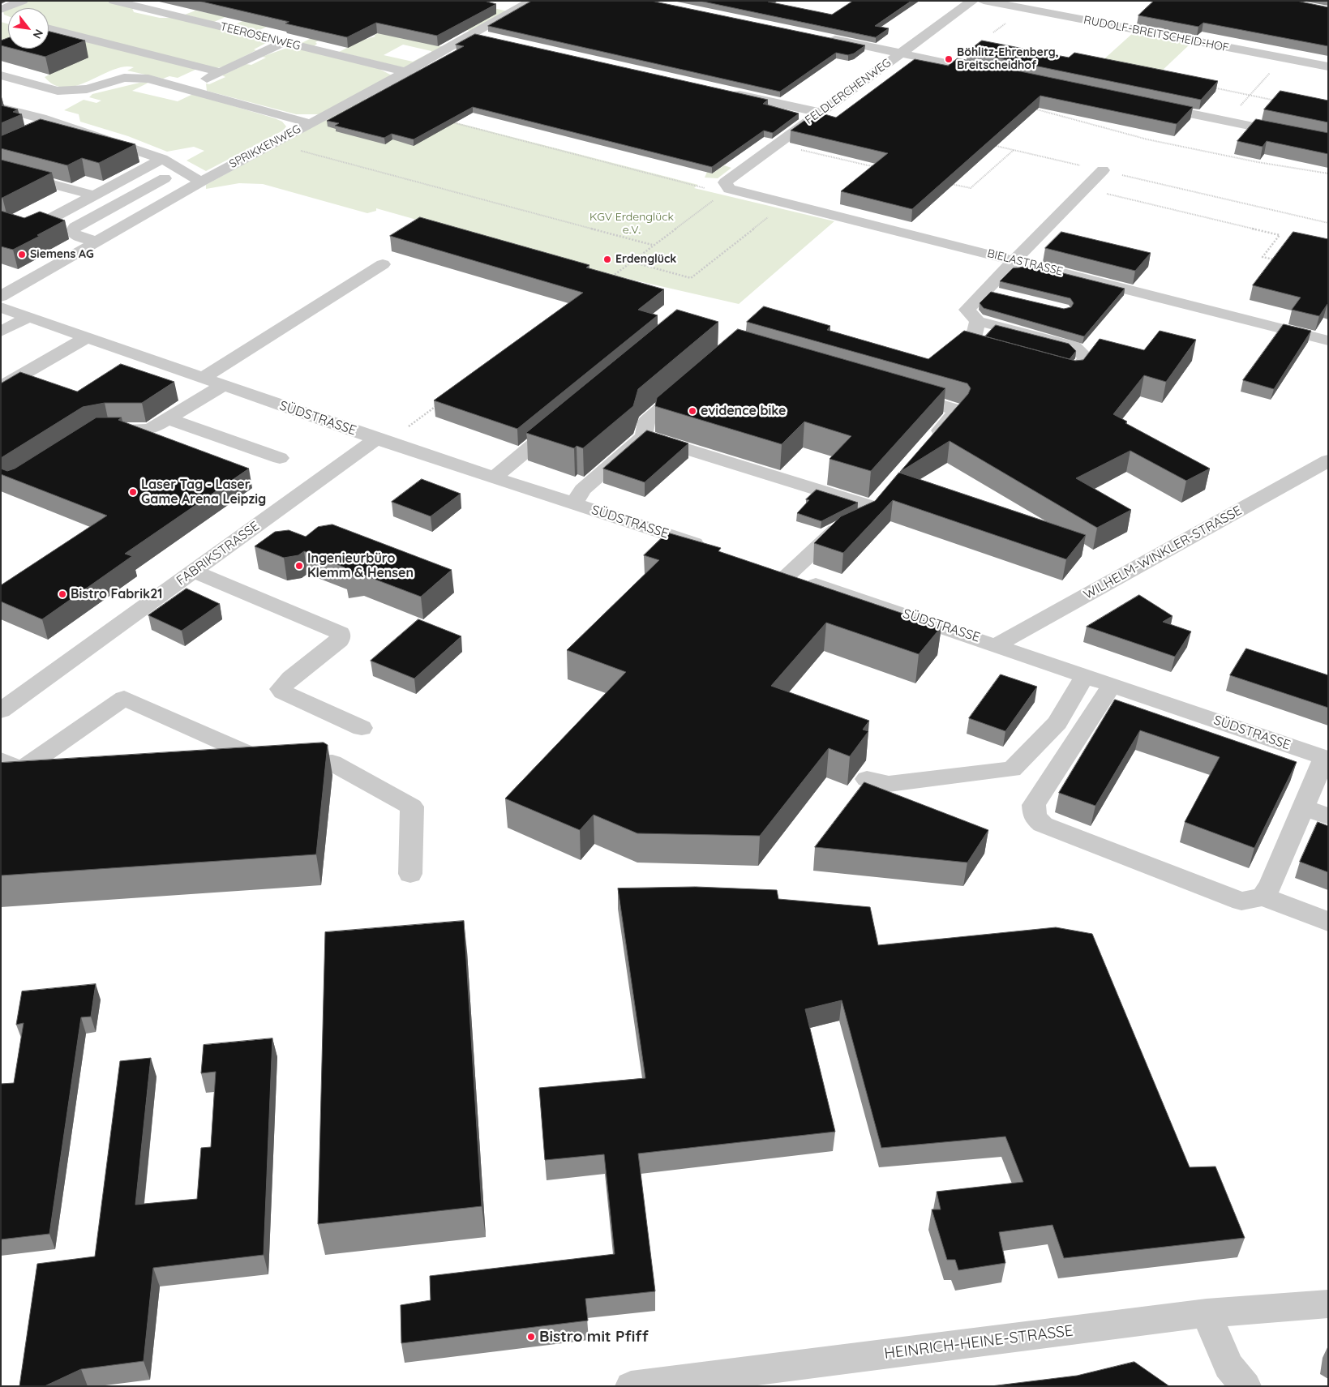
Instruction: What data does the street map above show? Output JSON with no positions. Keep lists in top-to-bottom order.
{
  "streets": {
    "street": [
      "RUDOLF-BREITSCHEID-HOF",
      "TEEROSENWEG",
      "FELDLERCHENWEG",
      "SPRIKKENWEG",
      "BIELASTRASSE",
      "SÜDSTRASSE",
      "WILHELM-WINKLER-STRASSE",
      "FABRIKSTRASSE",
      "HEINRICH-HEINE-STRASSE"
    ]
  },
  "crossings": [
    ["TEEROSENWEG", "SPRIKKENWEG"],
    ["FELDLERCHENWEG", "BIELASTRASSE"],
    ["SÜDSTRASSE", "WILHELM-WINKLER-STRASSE"],
    ["SÜDSTRASSE", "FABRIKSTRASSE"]
  ],
  "parks": ["KGV Erdenglück e.V."],
  "places": [
    "Böhlitz-Ehrenberg, Breitscheidhof",
    "Siemens AG",
    "Erdenglück",
    "evidence bike",
    "Laser Tag - Laser Game Arena Leipzig",
    "Ingenieurbüro Klemm & Hensen",
    "Bistro Fabrik21",
    "Bistro mit Pfiff"
  ],
  "north": "bottom right"
}
